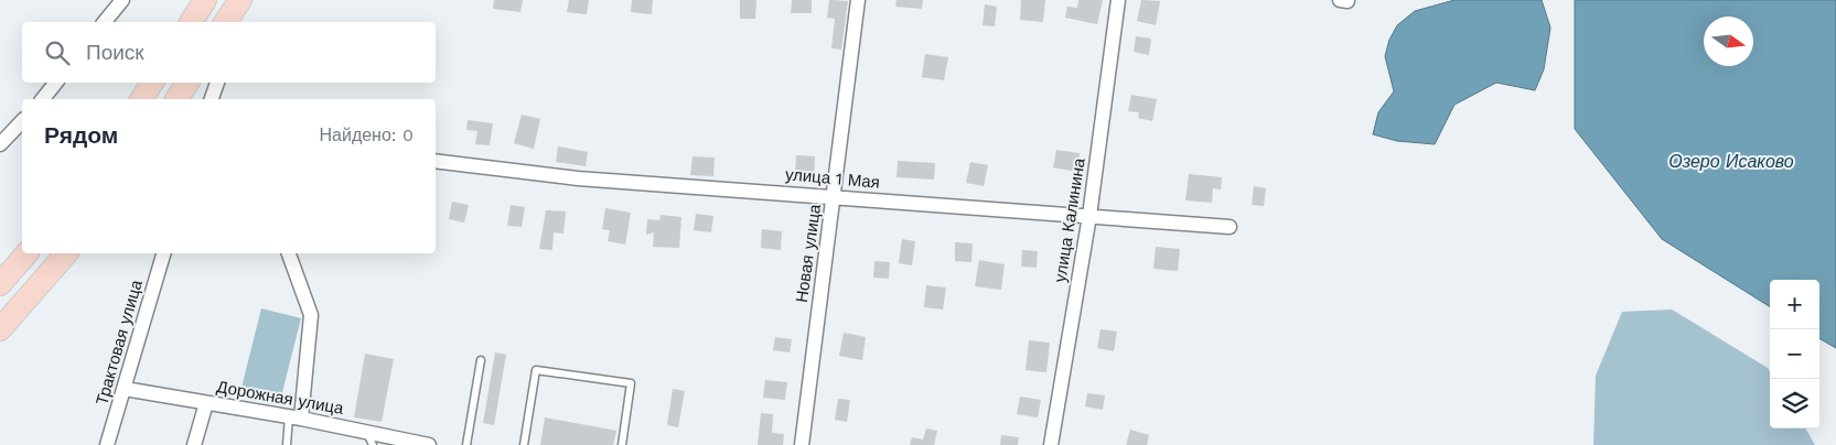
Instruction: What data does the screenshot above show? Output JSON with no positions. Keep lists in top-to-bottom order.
{
  "streets": {
    "street": [
      "улица 1 Мая",
      "улица Калинина",
      "Новая улица",
      "Трактовая улица",
      "Дорожная улица"
    ]
  },
  "crossings": [
    ["улица 1 Мая", "улица Калинина"],
    ["улица 1 Мая", "Новая улица"],
    ["Трактовая улица", "Дорожная улица"]
  ],
  "water": ["Озеро Исаково"],
  "north": "right",
  "page": {
    "search": "Поиск",
    "heading": ["Рядом", "Найдено: 0"],
    "map_buttons": ["+", "−"]
  }
}
